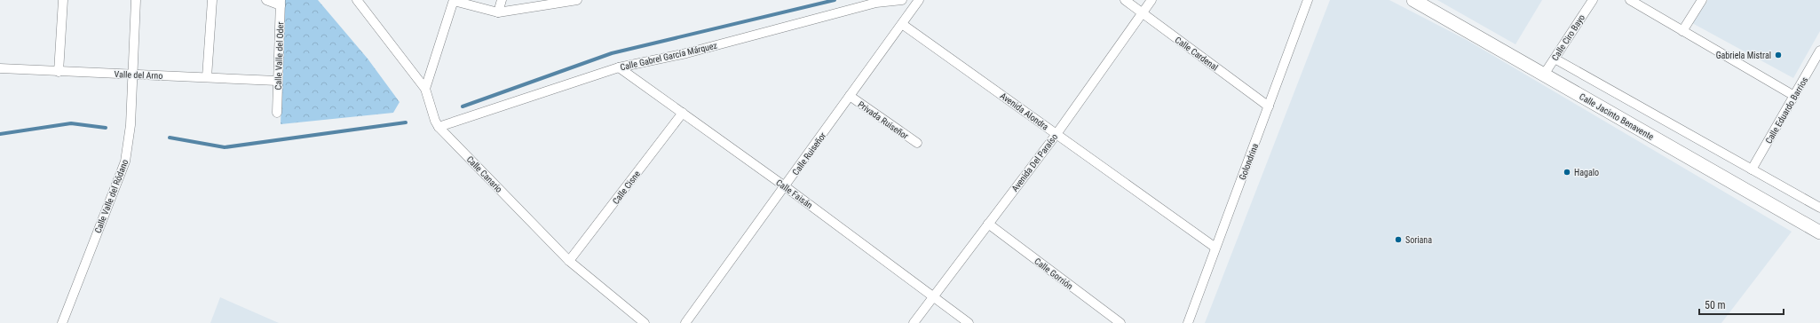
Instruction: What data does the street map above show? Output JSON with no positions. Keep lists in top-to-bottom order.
{
  "streets": {
    "street": [
      "Calle Ciro Bayo",
      "Calle Cardenal",
      "Calle Valle del Oder",
      "Calle Gabrel García Márquez",
      "Valle del Arno",
      "Calle Eduardo Barrios",
      "Avenida Alondra",
      "Calle Jacinto Benavente",
      "Privada Ruiseñor",
      "Calle Ruiseñor",
      "Golondrina",
      "Avenida Del Paraíso",
      "Calle Canario",
      "Calle Cisne",
      "Calle Faisán",
      "Calle Valle del Ródano",
      "Calle Gorrión"
    ]
  },
  "crossings": [
    ["Calle Ciro Bayo", "Calle Jacinto Benavente"],
    ["Calle Cardenal", "Golondrina"],
    ["Calle Cardenal", "Avenida Del Paraíso"],
    ["Calle Valle del Oder", "Valle del Arno"],
    ["Calle Gabrel García Márquez", "Calle Canario"],
    ["Calle Gabrel García Márquez", "Calle Faisán"],
    ["Valle del Arno", "Calle Valle del Ródano"],
    ["Avenida Alondra", "Calle Ruiseñor"],
    ["Avenida Alondra", "Golondrina"],
    ["Avenida Alondra", "Avenida Del Paraíso"],
    ["Privada Ruiseñor", "Calle Ruiseñor"],
    ["Calle Ruiseñor", "Calle Faisán"],
    ["Avenida Del Paraíso", "Calle Faisán"],
    ["Avenida Del Paraíso", "Calle Gorrión"],
    ["Calle Canario", "Calle Cisne"],
    ["Calle Cisne", "Calle Faisán"]
  ],
  "places": ["Gabriela Mistral", "Hagalo", "Soriana"],
  "scale_bar": "50 m"
}
